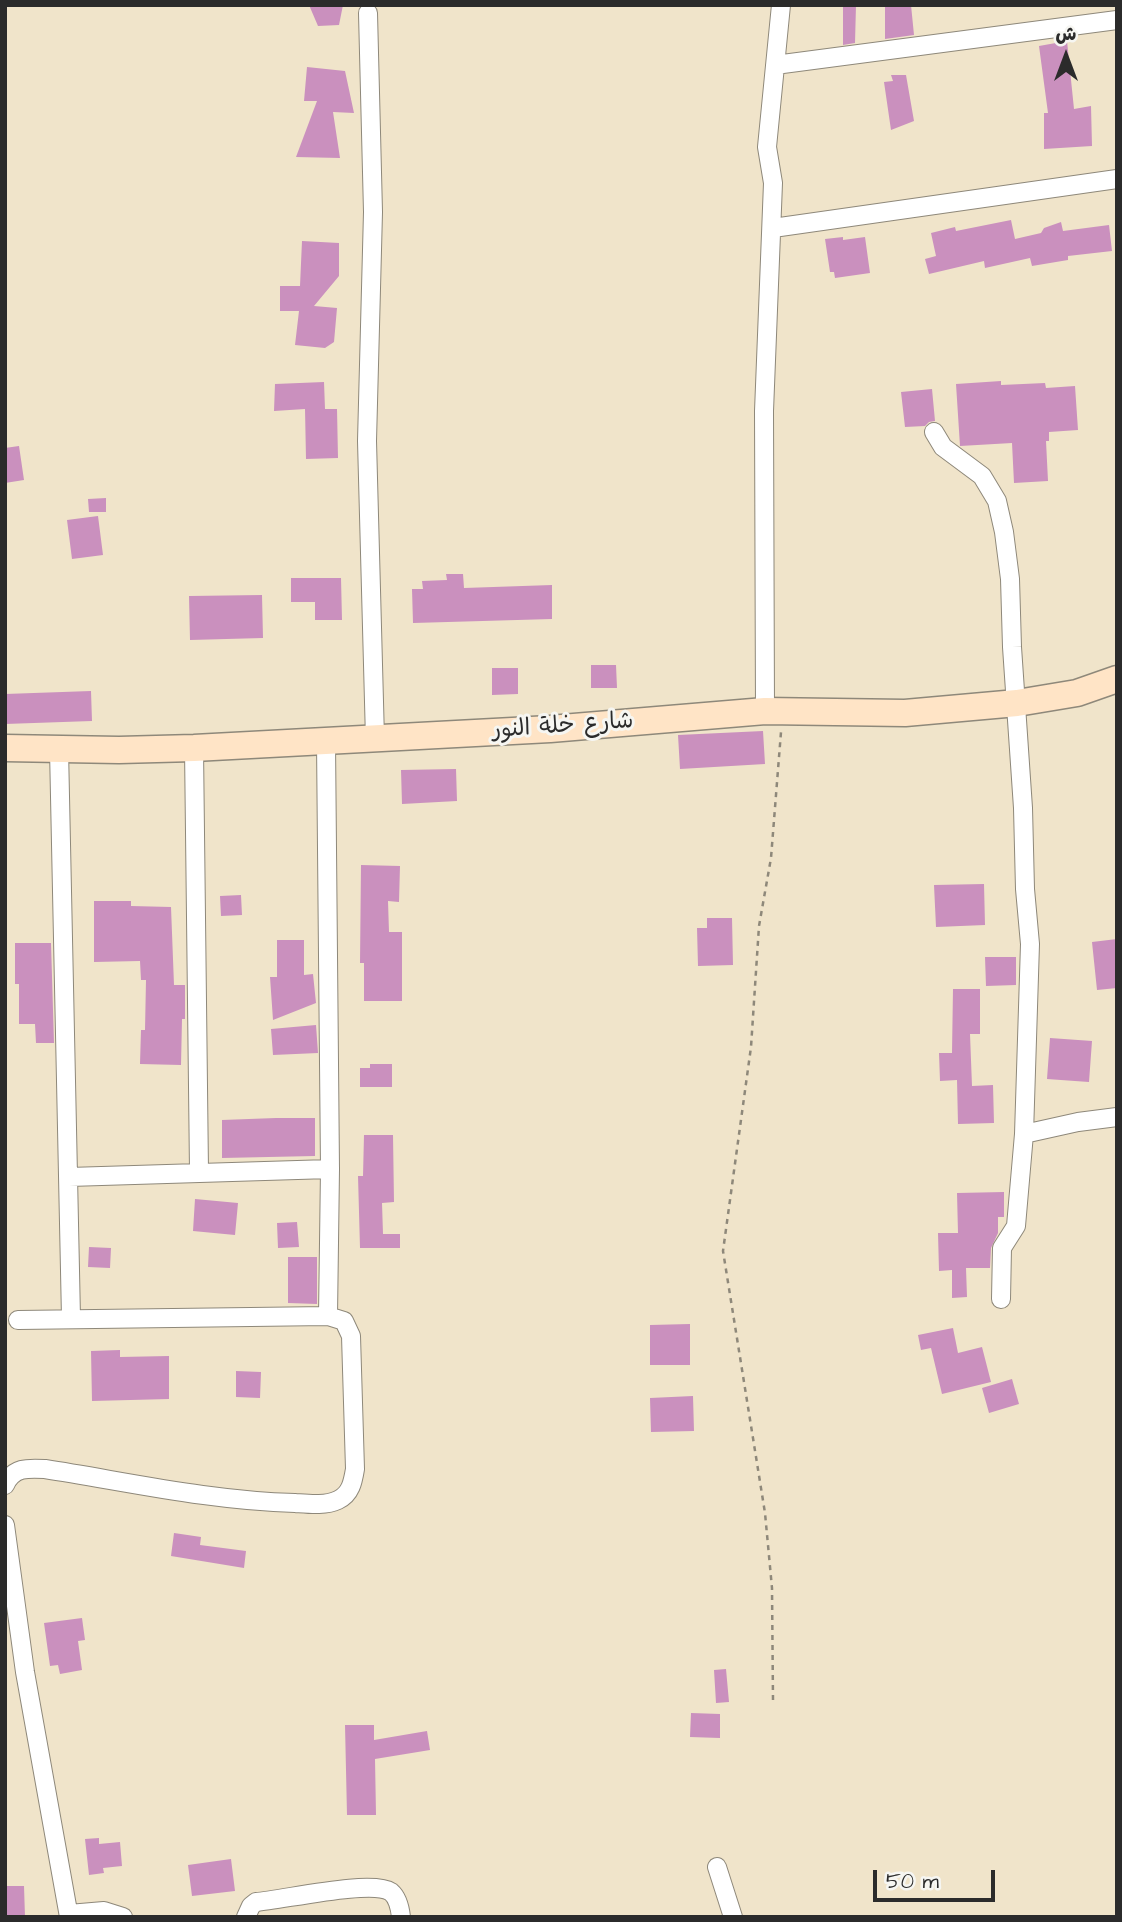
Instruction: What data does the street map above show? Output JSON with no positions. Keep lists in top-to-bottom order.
{
  "streets": {
    "street": ["شارع خلة النور"]
  },
  "scale_bar": "50 m",
  "north": "top"
}
